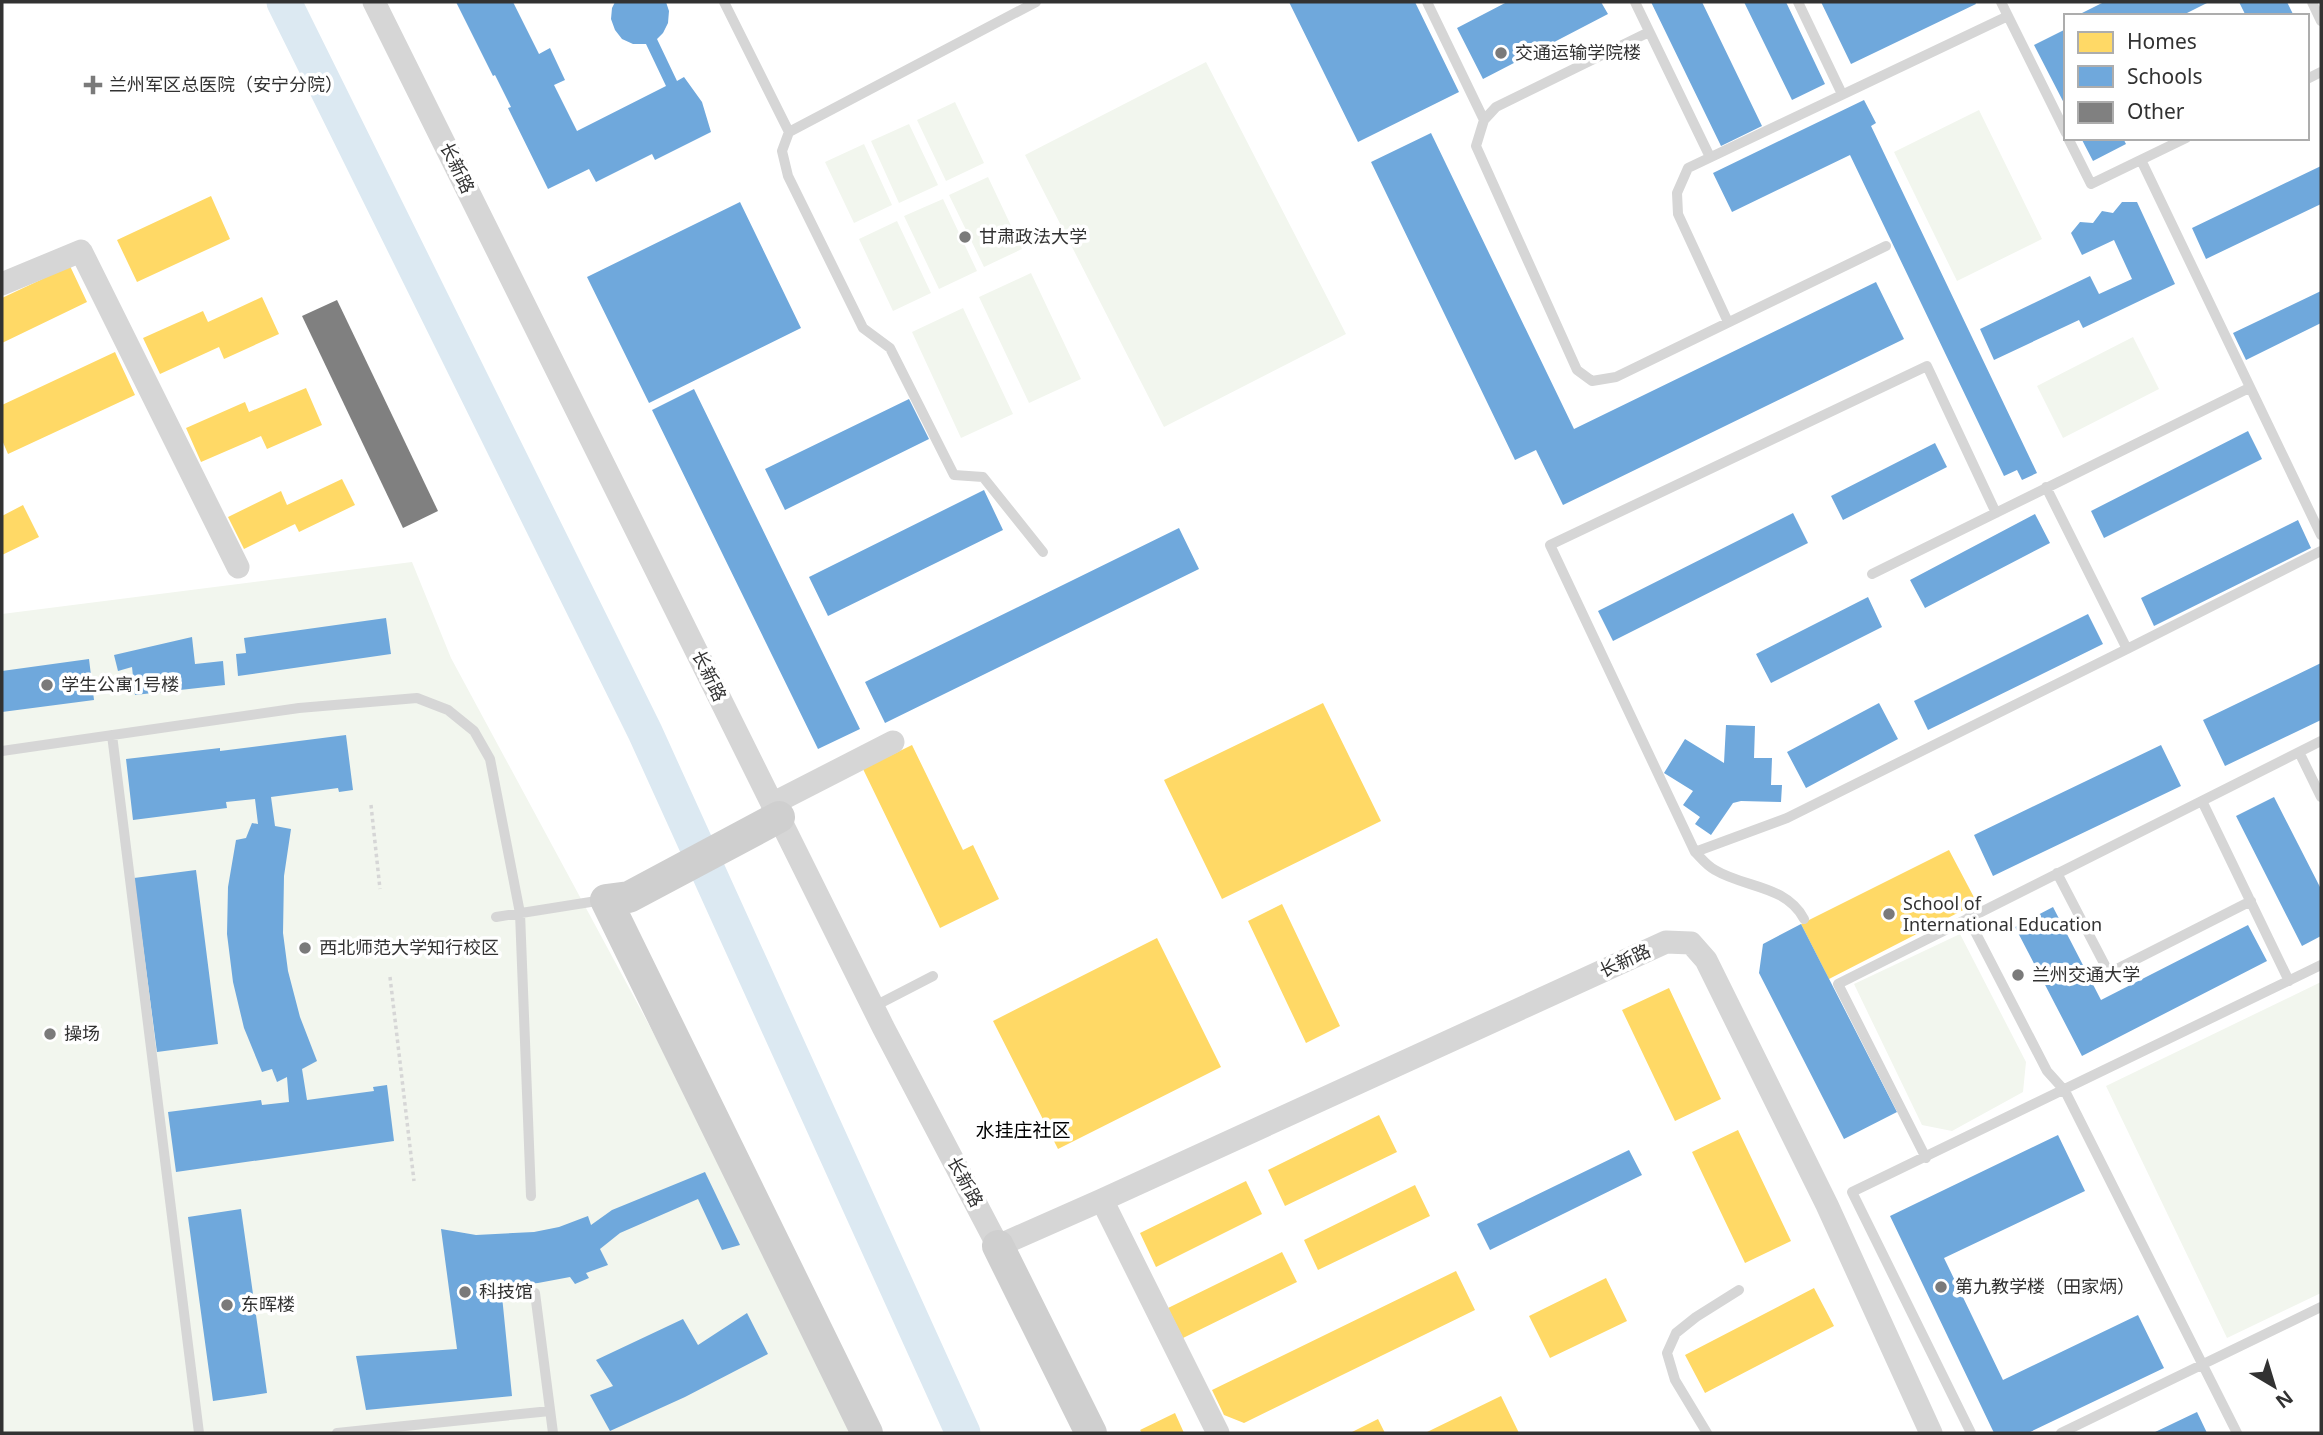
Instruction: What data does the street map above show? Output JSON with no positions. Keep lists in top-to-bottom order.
{
  "streets": {
    "street": ["长新路"]
  },
  "districts": ["水挂庄社区"],
  "places": {
    "other": [
      "交通运输学院楼",
      "甘肃政法大学",
      "学生公寓1号楼",
      "School of International Education",
      "西北师范大学知行校区",
      "兰州交通大学",
      "操场",
      "第九教学楼（田家炳）",
      "科技馆",
      "东晖楼"
    ],
    "health": ["兰州军区总医院（安宁分院）"]
  },
  "legend": ["Homes", "Schools", "Other"],
  "north": "bottom right"
}
